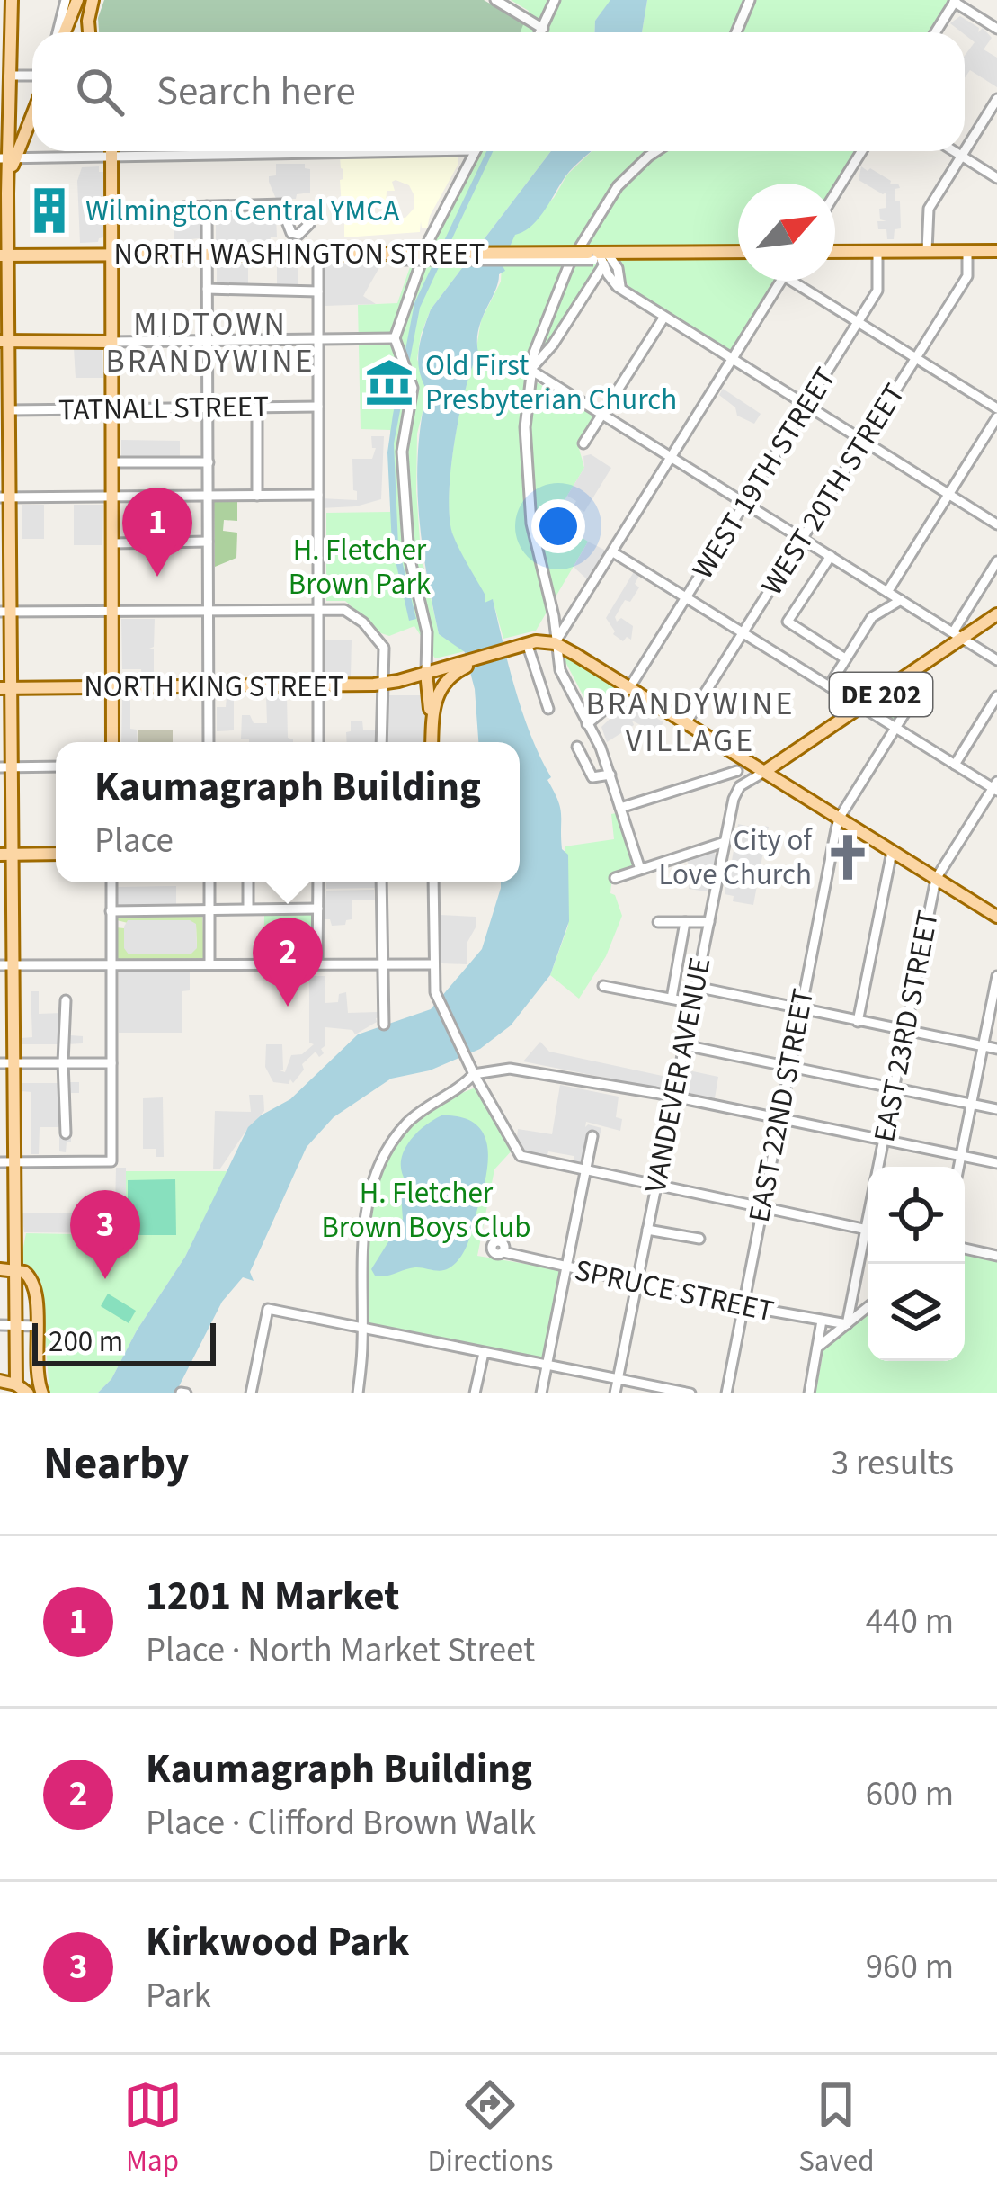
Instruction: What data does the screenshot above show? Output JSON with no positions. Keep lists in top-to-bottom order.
{
  "streets": {
    "main road": ["NORTH WASHINGTON STREET", "NORTH KING STREET", "DE 202"],
    "street": [
      "TATNALL STREET",
      "WEST 19TH STREET",
      "WEST 20TH STREET",
      "EAST 23RD STREET",
      "VANDEVER AVENUE",
      "EAST 22ND STREET",
      "SPRUCE STREET"
    ]
  },
  "crossings": [
    ["EAST 23RD STREET", "SPRUCE STREET"],
    ["VANDEVER AVENUE", "SPRUCE STREET"],
    ["EAST 22ND STREET", "SPRUCE STREET"]
  ],
  "districts": ["MIDTOWN BRANDYWINE", "BRANDYWINE VILLAGE"],
  "parks": ["H. Fletcher Brown Park", "H. Fletcher Brown Boys Club"],
  "places": {
    "building": ["Wilmington Central YMCA"],
    "museum": ["Old First Presbyterian Church"],
    "church": ["City of Love Church"]
  },
  "scale_bar": "200 m",
  "north": "top right",
  "page": {
    "search": "Search here",
    "pins": ["1", "2", "3"],
    "popup": ["Kaumagraph Building", "Place"],
    "scale": "200 m",
    "heading": ["Nearby", "3 results"],
    "list": [
      {
        "mark": "1",
        "name": "1201 N Market",
        "note": "Place · North Market Street",
        "value": "440 m"
      },
      {
        "mark": "2",
        "name": "Kaumagraph Building",
        "note": "Place · Clifford Brown Walk",
        "value": "600 m"
      },
      {
        "mark": "3",
        "name": "Kirkwood Park",
        "note": "Park",
        "value": "960 m"
      }
    ],
    "nav": ["Map", "Directions", "Saved"]
  }
}
